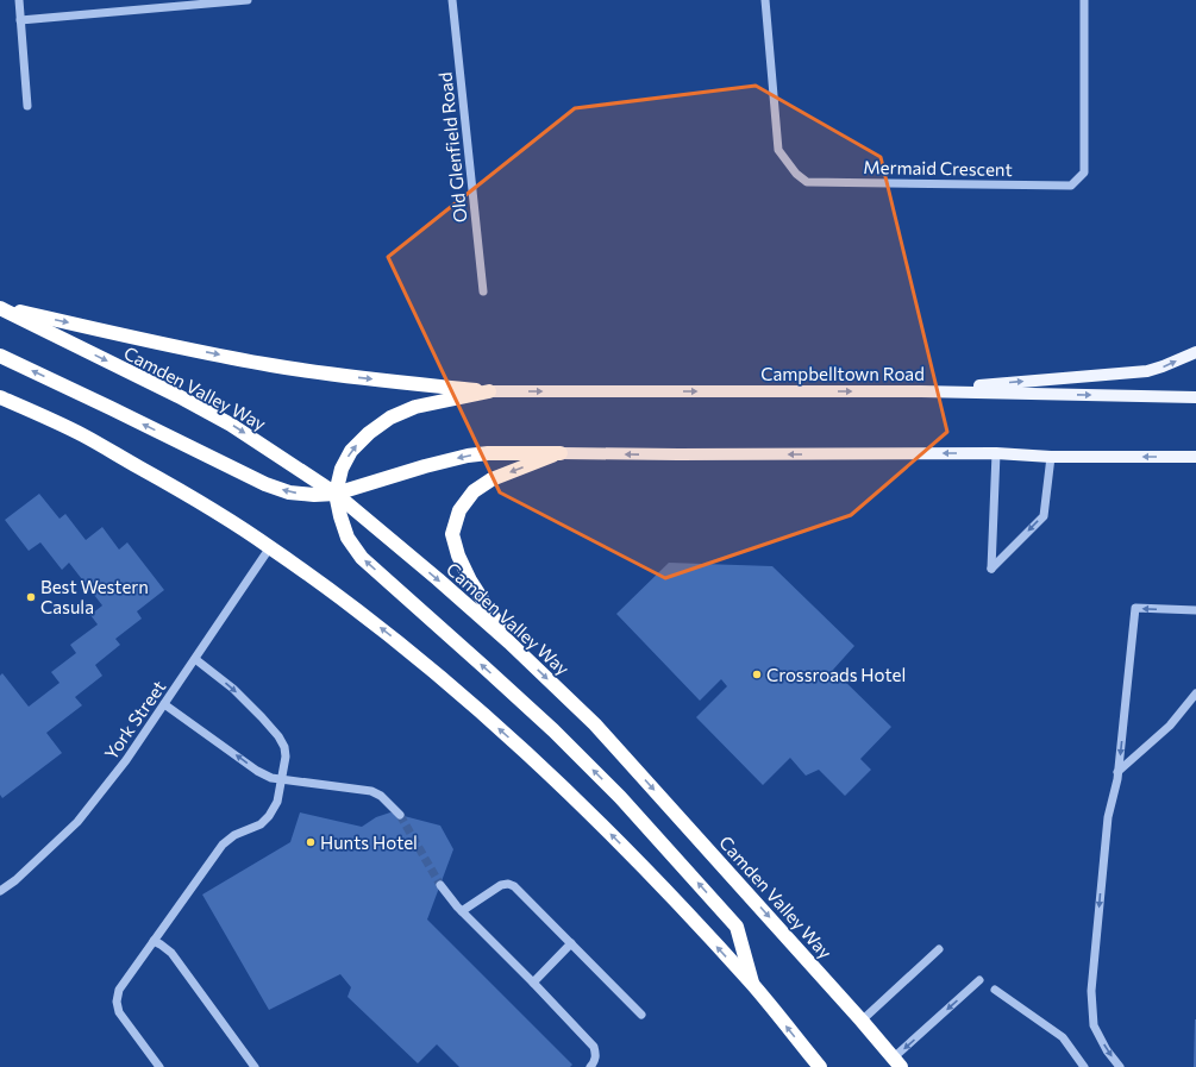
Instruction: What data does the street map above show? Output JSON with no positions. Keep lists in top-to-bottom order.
{
  "streets": {
    "highway": ["Camden Valley Way"],
    "main road": ["Campbelltown Road"],
    "street": ["Old Glenfield Road", "Mermaid Crescent", "York Street"]
  },
  "places": ["Best Western Casula", "Crossroads Hotel", "Hunts Hotel"]
}
